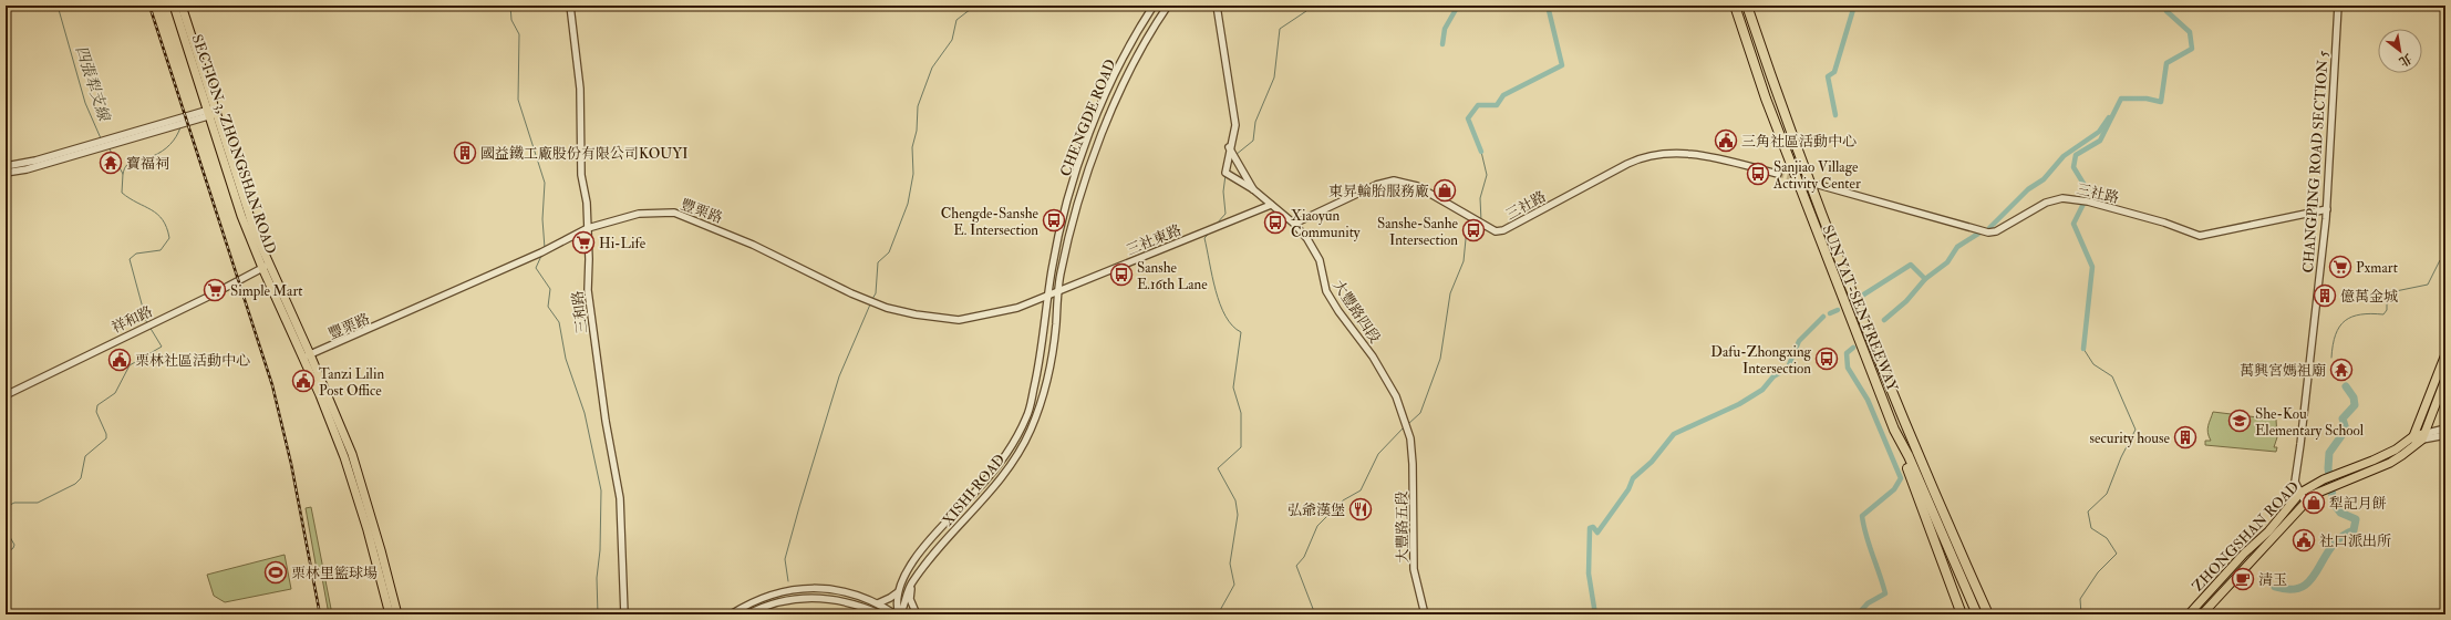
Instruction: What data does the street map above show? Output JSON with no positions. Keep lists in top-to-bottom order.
{
  "streets": {
    "highway": ["SUN YAT-SEN FREEWAY"],
    "main road": ["SECTION 3, ZHONGSHAN ROAD", "ZHONGSHAN ROAD"],
    "street": [
      "CHENGDE ROAD",
      "CHANGPING ROAD SECTION 5",
      "三社路",
      "豐栗路",
      "三社東路",
      "大豐路四段",
      "三和路",
      "祥和路",
      "XISHI ROAD",
      "大豐路五段"
    ]
  },
  "crossings": [
    ["CHENGDE ROAD", "豐栗路"],
    ["CHENGDE ROAD", "三社東路"],
    ["CHENGDE ROAD", "XISHI ROAD"],
    ["SECTION 3, ZHONGSHAN ROAD", "豐栗路"],
    ["SECTION 3, ZHONGSHAN ROAD", "祥和路"],
    ["CHANGPING ROAD SECTION 5", "三社路"],
    ["CHANGPING ROAD SECTION 5", "ZHONGSHAN ROAD"],
    ["三社路", "大豐路四段"],
    ["豐栗路", "三社東路"],
    ["豐栗路", "三和路"],
    ["豐栗路", "XISHI ROAD"],
    ["三社東路", "大豐路四段"],
    ["三社東路", "XISHI ROAD"],
    ["大豐路四段", "大豐路五段"]
  ],
  "water": ["四張犁支線"],
  "places": {
    "public building": [
      "三角社區活動中心",
      "栗林社區活動中心",
      "Tanzi Lilin Post Office",
      "社口派出所"
    ],
    "building": ["國益鐵工廠股份有限公司KOUYI", "億萬金城", "security house"],
    "temple": ["寶福祠", "萬興宮媽祖廟"],
    "bus stop": [
      "Sanjiao Village Activity Center",
      "Chengde-Sanshe E. Intersection",
      "Xiaoyun Community",
      "Sanshe-Sanhe Intersection",
      "Sanshe E.16th Lane",
      "Dafu-Zhongxing Intersection"
    ],
    "shop": ["東昇輪胎服務廠", "犁記月餅"],
    "supermarket": ["Hi-Life", "Pxmart", "Simple Mart"],
    "school or university": ["She-Kou Elementary School"],
    "restaurant": ["弘爺漢堡"],
    "sports": ["栗林里籃球場"],
    "cafe": ["清玉"]
  },
  "north": "bottom right"
}
